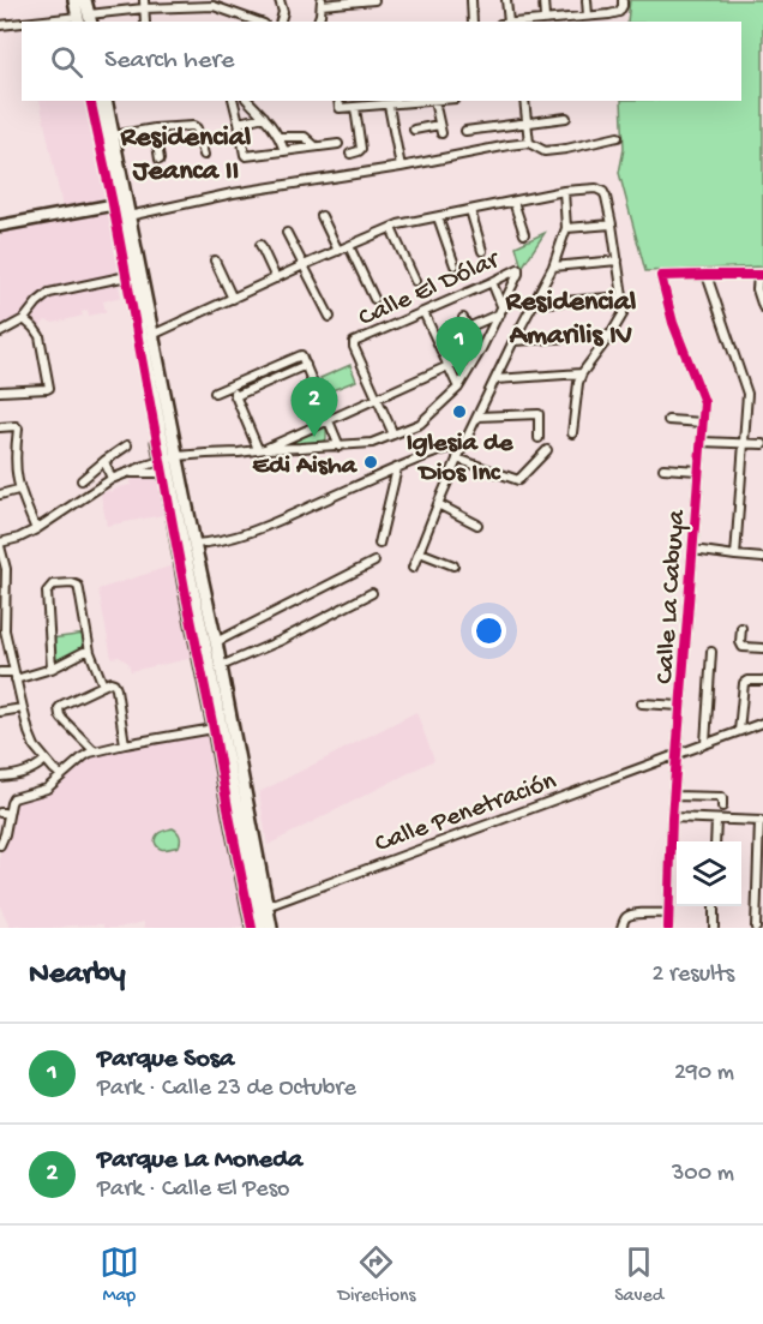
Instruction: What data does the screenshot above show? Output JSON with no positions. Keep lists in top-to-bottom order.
{
  "streets": {
    "street": ["Calle El Dólar", "Calle La Cabuya", "Calle Penetración"]
  },
  "crossings": [
    ["Calle La Cabuya", "Calle Penetración"]
  ],
  "districts": ["Residencial Jeanca II", "Residencial Amarilis IV"],
  "places": ["Iglesia de Dios Inc", "Edi Aisha"],
  "page": {
    "search": "Search here",
    "pins": ["1", "2"],
    "heading": ["Nearby", "2 results"],
    "list": [
      {
        "mark": "1",
        "name": "Parque Sosa",
        "note": "Park · Calle 23 de Octubre",
        "value": "290 m"
      },
      {
        "mark": "2",
        "name": "Parque La Moneda",
        "note": "Park · Calle El Peso",
        "value": "300 m"
      }
    ],
    "nav": ["Map", "Directions", "Saved"]
  }
}
